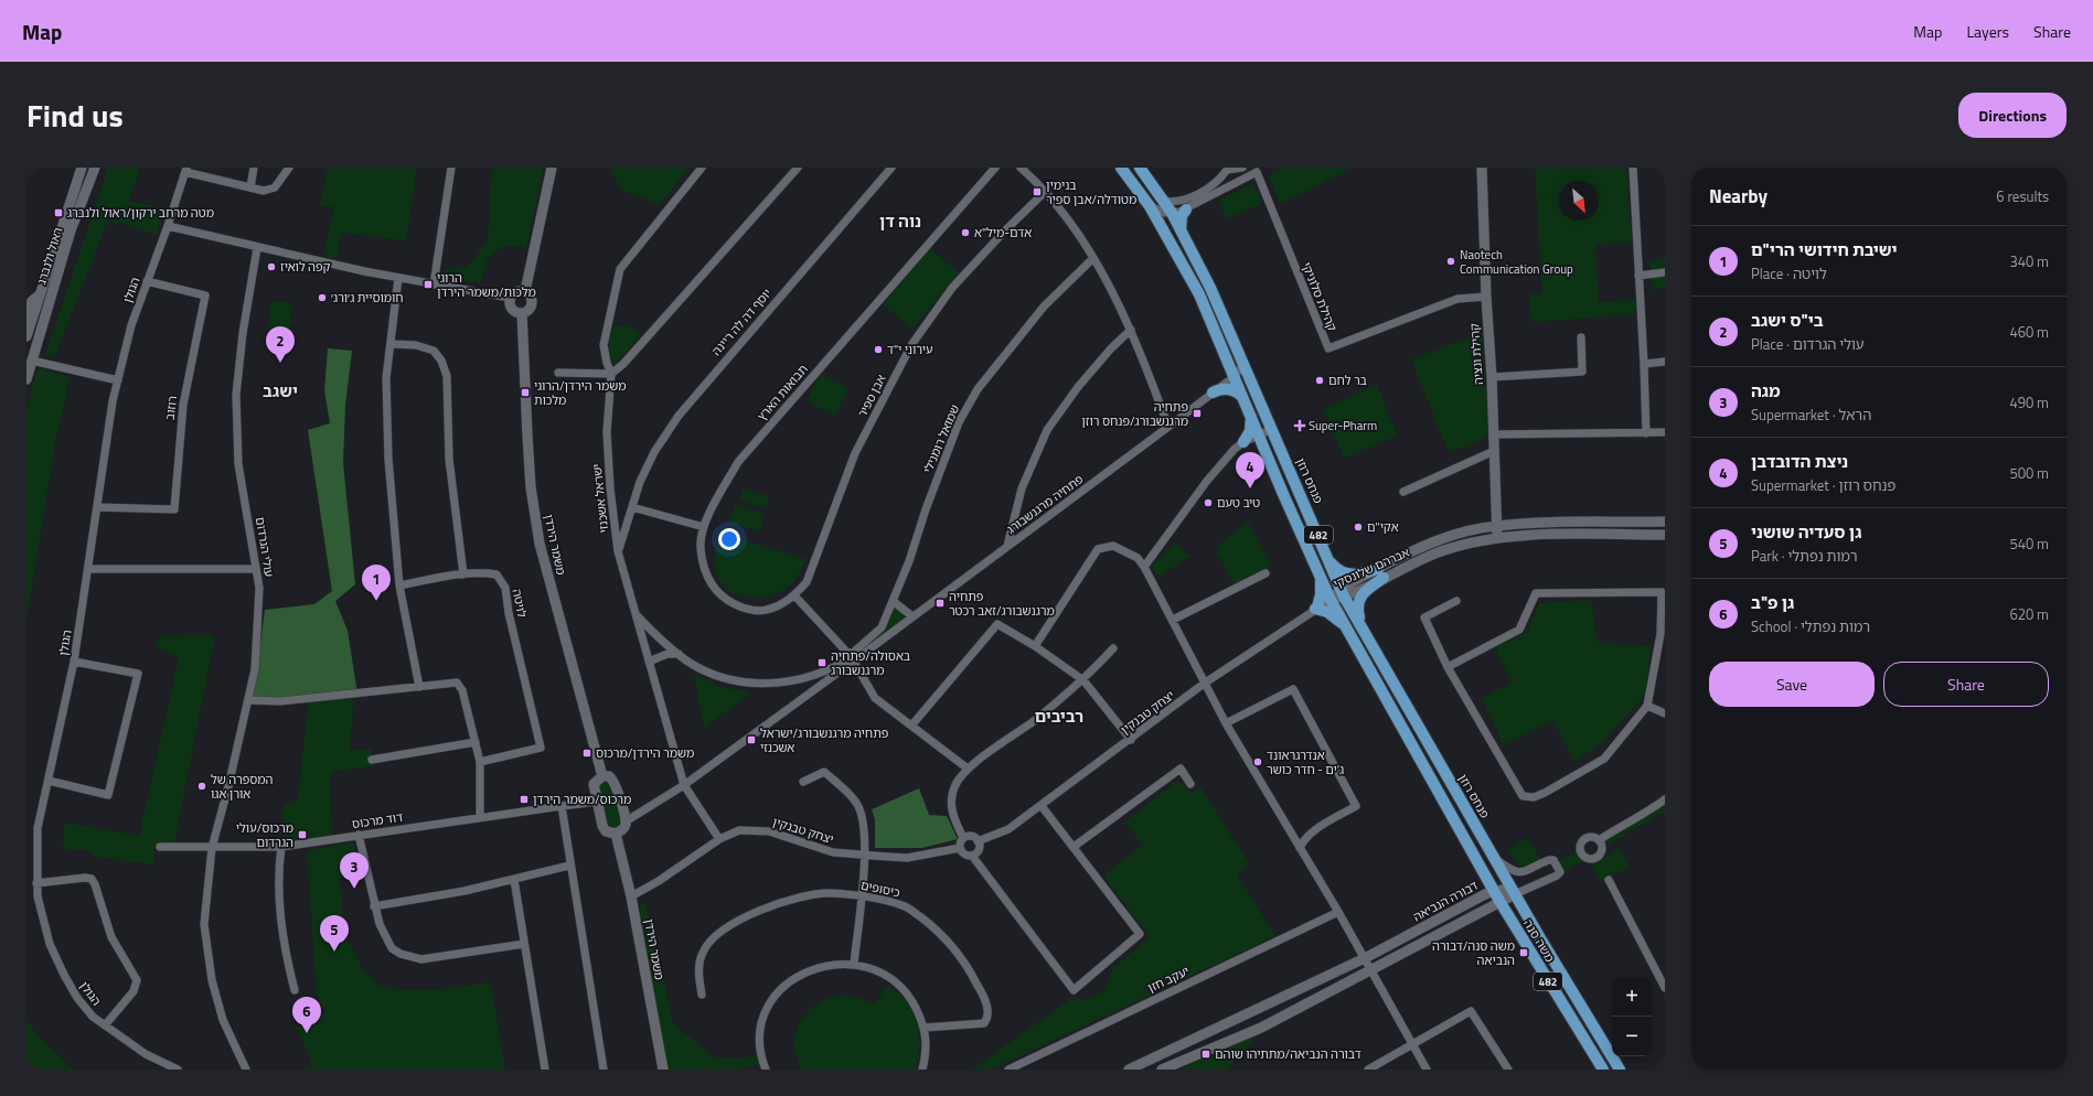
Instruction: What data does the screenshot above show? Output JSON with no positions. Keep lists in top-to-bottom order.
{
  "streets": {
    "main road": ["פנחס רוזן", "482", "משה סנה"],
    "street": [
      "ראול ולנברג",
      "הגולן",
      "קהילת סלוניקי",
      "יוסף דה לה ריינה",
      "קהילת ונציה",
      "תבואות הארץ",
      "אבן ספיר",
      "רוזוב",
      "שמואל רומנילי",
      "ישראל אשכנזי",
      "פתחיה מרגנשבורג",
      "משמר הירדן",
      "עולי הגרדום",
      "אברהם שלונסקי",
      "לויטה",
      "יצחק טבנקין",
      "דוד מרכוס",
      "כיסופים",
      "דבורה הנביאה",
      "יעקב חזן"
    ]
  },
  "crossings": [
    ["הגולן", "רוזוב"],
    ["קהילת סלוניקי", "קהילת ונציה"],
    ["יוסף דה לה ריינה", "ישראל אשכנזי"],
    ["קהילת ונציה", "אברהם שלונסקי"],
    ["תבואות הארץ", "אבן ספיר"],
    ["שמואל רומנילי", "פתחיה מרגנשבורג"],
    ["פנחס רוזן", "פתחיה מרגנשבורג"],
    ["פנחס רוזן", "אברהם שלונסקי"],
    ["פנחס רוזן", "דבורה הנביאה"],
    ["פנחס רוזן", "משה סנה"],
    ["ישראל אשכנזי", "פתחיה מרגנשבורג"],
    ["ישראל אשכנזי", "יצחק טבנקין"],
    ["פתחיה מרגנשבורג", "482"],
    ["482", "אברהם שלונסקי"],
    ["482", "יצחק טבנקין"],
    ["482", "דבורה הנביאה"],
    ["482", "משה סנה"],
    ["משמר הירדן", "יצחק טבנקין"],
    ["עולי הגרדום", "דוד מרכוס"],
    ["אברהם שלונסקי", "יצחק טבנקין"],
    ["דבורה הנביאה", "משה סנה"]
  ],
  "districts": ["נוה דן", "ישגב", "רביבים"],
  "places": {
    "transit": [
      "בנימין מטודלה/אבן ספיר",
      "מטה מרחב ירקון/ראול ולנברג",
      "הרוגי מלכות/משמר הירדן",
      "משמר הירדן/הרוגי מלכות",
      "פתחיה מרגנשבורג/פנחס רוזן",
      "פתחיה מרגנשבורג/זאב רכטר",
      "באסולה/פתחיה מרגנשבורג",
      "פתחיה מרגנשבורג/ישראל אשכנזי",
      "משמר הירדן/מרכוס",
      "מרכוס/משמר הירדן",
      "מרכוס/עולי הגרדום",
      "משה סנה/דבורה הנביאה",
      "דבורה הנביאה/מתתיהו שוהם"
    ],
    "other": [
      "אדם-מיל\"א",
      "Naotech Communication Group",
      "קפה לואיז",
      "חומוסיית ג׳ורג׳",
      "עירוני י\"ד",
      "בר לחם",
      "טיב טעם",
      "אקי\"ם",
      "אנדרגראונד ג'ים - חדר כושר",
      "המספרה של אורן אגו"
    ],
    "health": ["Super-Pharm"]
  },
  "north": "bottom right",
  "page": {
    "header": "Map",
    "nav": ["Map", "Layers", "Share"],
    "title": "Find us",
    "buttons": [
      "Directions",
      ["Save", "Share"]
    ],
    "heading": ["Nearby", "6 results"],
    "list": [
      {
        "mark": "1",
        "name": "ישיבת חידושי הרי\"ם",
        "note": "Place · לויטה",
        "value": "340 m"
      },
      {
        "mark": "2",
        "name": "בי\"ס ישגב",
        "note": "Place · עולי הגרדום",
        "value": "460 m"
      },
      {
        "mark": "3",
        "name": "מגה",
        "note": "Supermarket · הראל",
        "value": "490 m"
      },
      {
        "mark": "4",
        "name": "ניצת הדובדבן",
        "note": "Supermarket · פנחס רוזן",
        "value": "500 m"
      },
      {
        "mark": "5",
        "name": "גן סעדיה שושני",
        "note": "Park · רמות נפתלי",
        "value": "540 m"
      },
      {
        "mark": "6",
        "name": "גן פ\"ב",
        "note": "School · רמות נפתלי",
        "value": "620 m"
      }
    ],
    "pins": [
      "2",
      "4",
      "1",
      "3",
      "5",
      "6"
    ],
    "map_buttons": ["+", "−"]
  }
}
